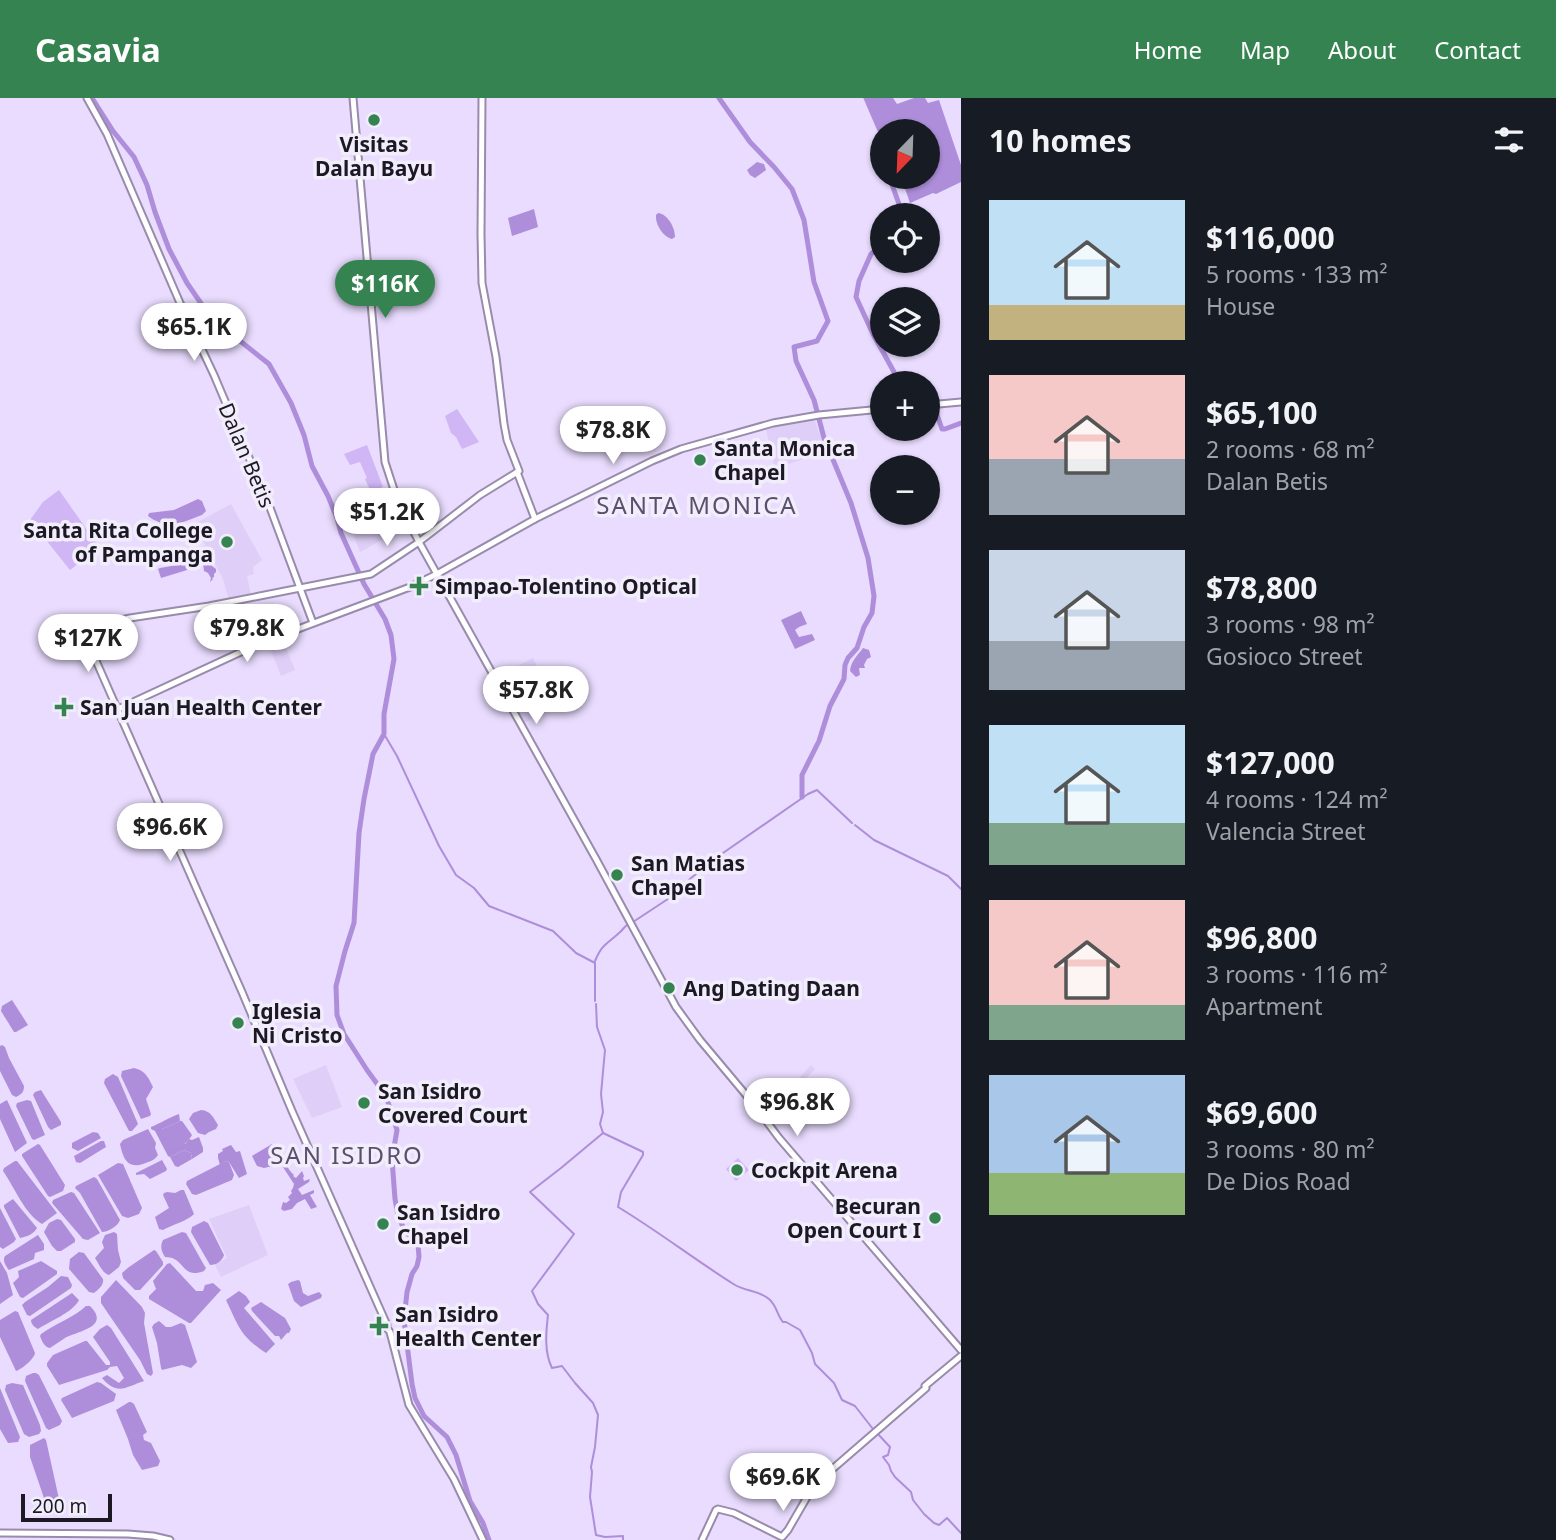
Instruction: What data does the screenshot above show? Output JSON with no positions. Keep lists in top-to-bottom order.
{
  "streets": {
    "street": ["Dalan Betis"]
  },
  "districts": ["SANTA MONICA", "SAN ISIDRO"],
  "places": {
    "other": [
      "Visitas Dalan Bayu",
      "Santa Monica Chapel",
      "Santa Rita College of Pampanga",
      "San Matias Chapel",
      "Ang Dating Daan",
      "Iglesia Ni Cristo",
      "San Isidro Covered Court",
      "Cockpit Arena",
      "Becuran Open Court I",
      "San Isidro Chapel"
    ],
    "health": ["Simpao-Tolentino Optical", "San Juan Health Center", "San Isidro Health Center"]
  },
  "scale_bar": "200 m",
  "north": "bottom left",
  "page": {
    "header": "Casavia",
    "nav": [
      "Home",
      "Map",
      "About",
      "Contact"
    ],
    "heading": "10 homes",
    "map_buttons": ["+", "−"],
    "list": [
      {
        "name": "$116,000",
        "note": "5 rooms · 133 m² · House"
      },
      {
        "name": "$65,100",
        "note": "2 rooms · 68 m² · Dalan Betis"
      },
      {
        "name": "$78,800",
        "note": "3 rooms · 98 m² · Gosioco Street"
      },
      {
        "name": "$127,000",
        "note": "4 rooms · 124 m² · Valencia Street"
      },
      {
        "name": "$96,800",
        "note": "3 rooms · 116 m² · Apartment"
      },
      {
        "name": "$69,600",
        "note": "3 rooms · 80 m² · De Dios Road"
      }
    ],
    "price": [
      "$116K",
      "$65.1K",
      "$78.8K",
      "$51.2K",
      "$79.8K",
      "$127K",
      "$57.8K",
      "$96.6K",
      "$96.8K",
      "$69.6K"
    ],
    "scale": "200 m"
  }
}
